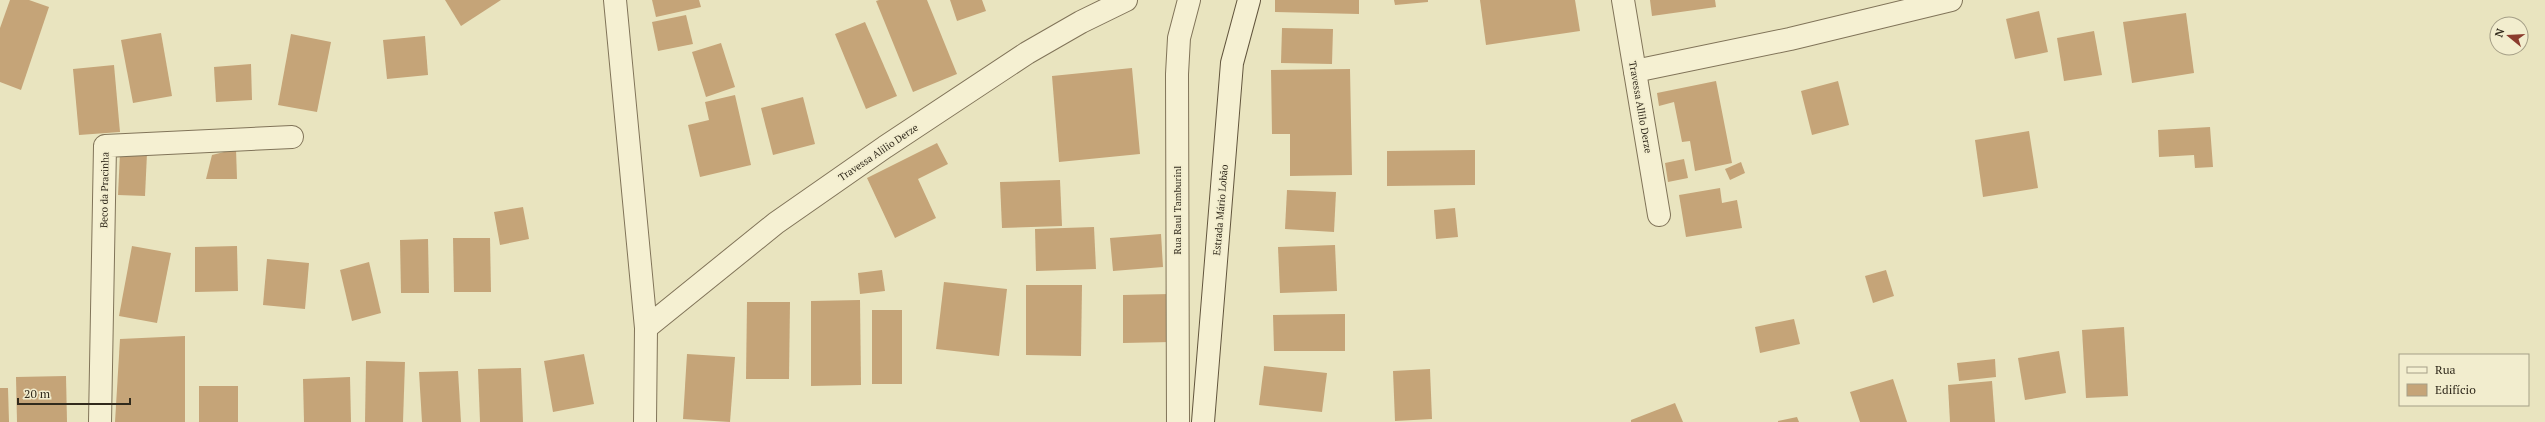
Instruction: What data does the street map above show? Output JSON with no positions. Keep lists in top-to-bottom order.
{
  "streets": {
    "street": [
      "Travessa Allilo Derze",
      "Travessa Alilio Derze",
      "Beco da Pracinha",
      "Rua Raul Tamburinl",
      "Estrada Mário Lobão"
    ]
  },
  "legend": ["Rua", "Edifício"],
  "scale_bar": "20 m",
  "north": "left"
}
